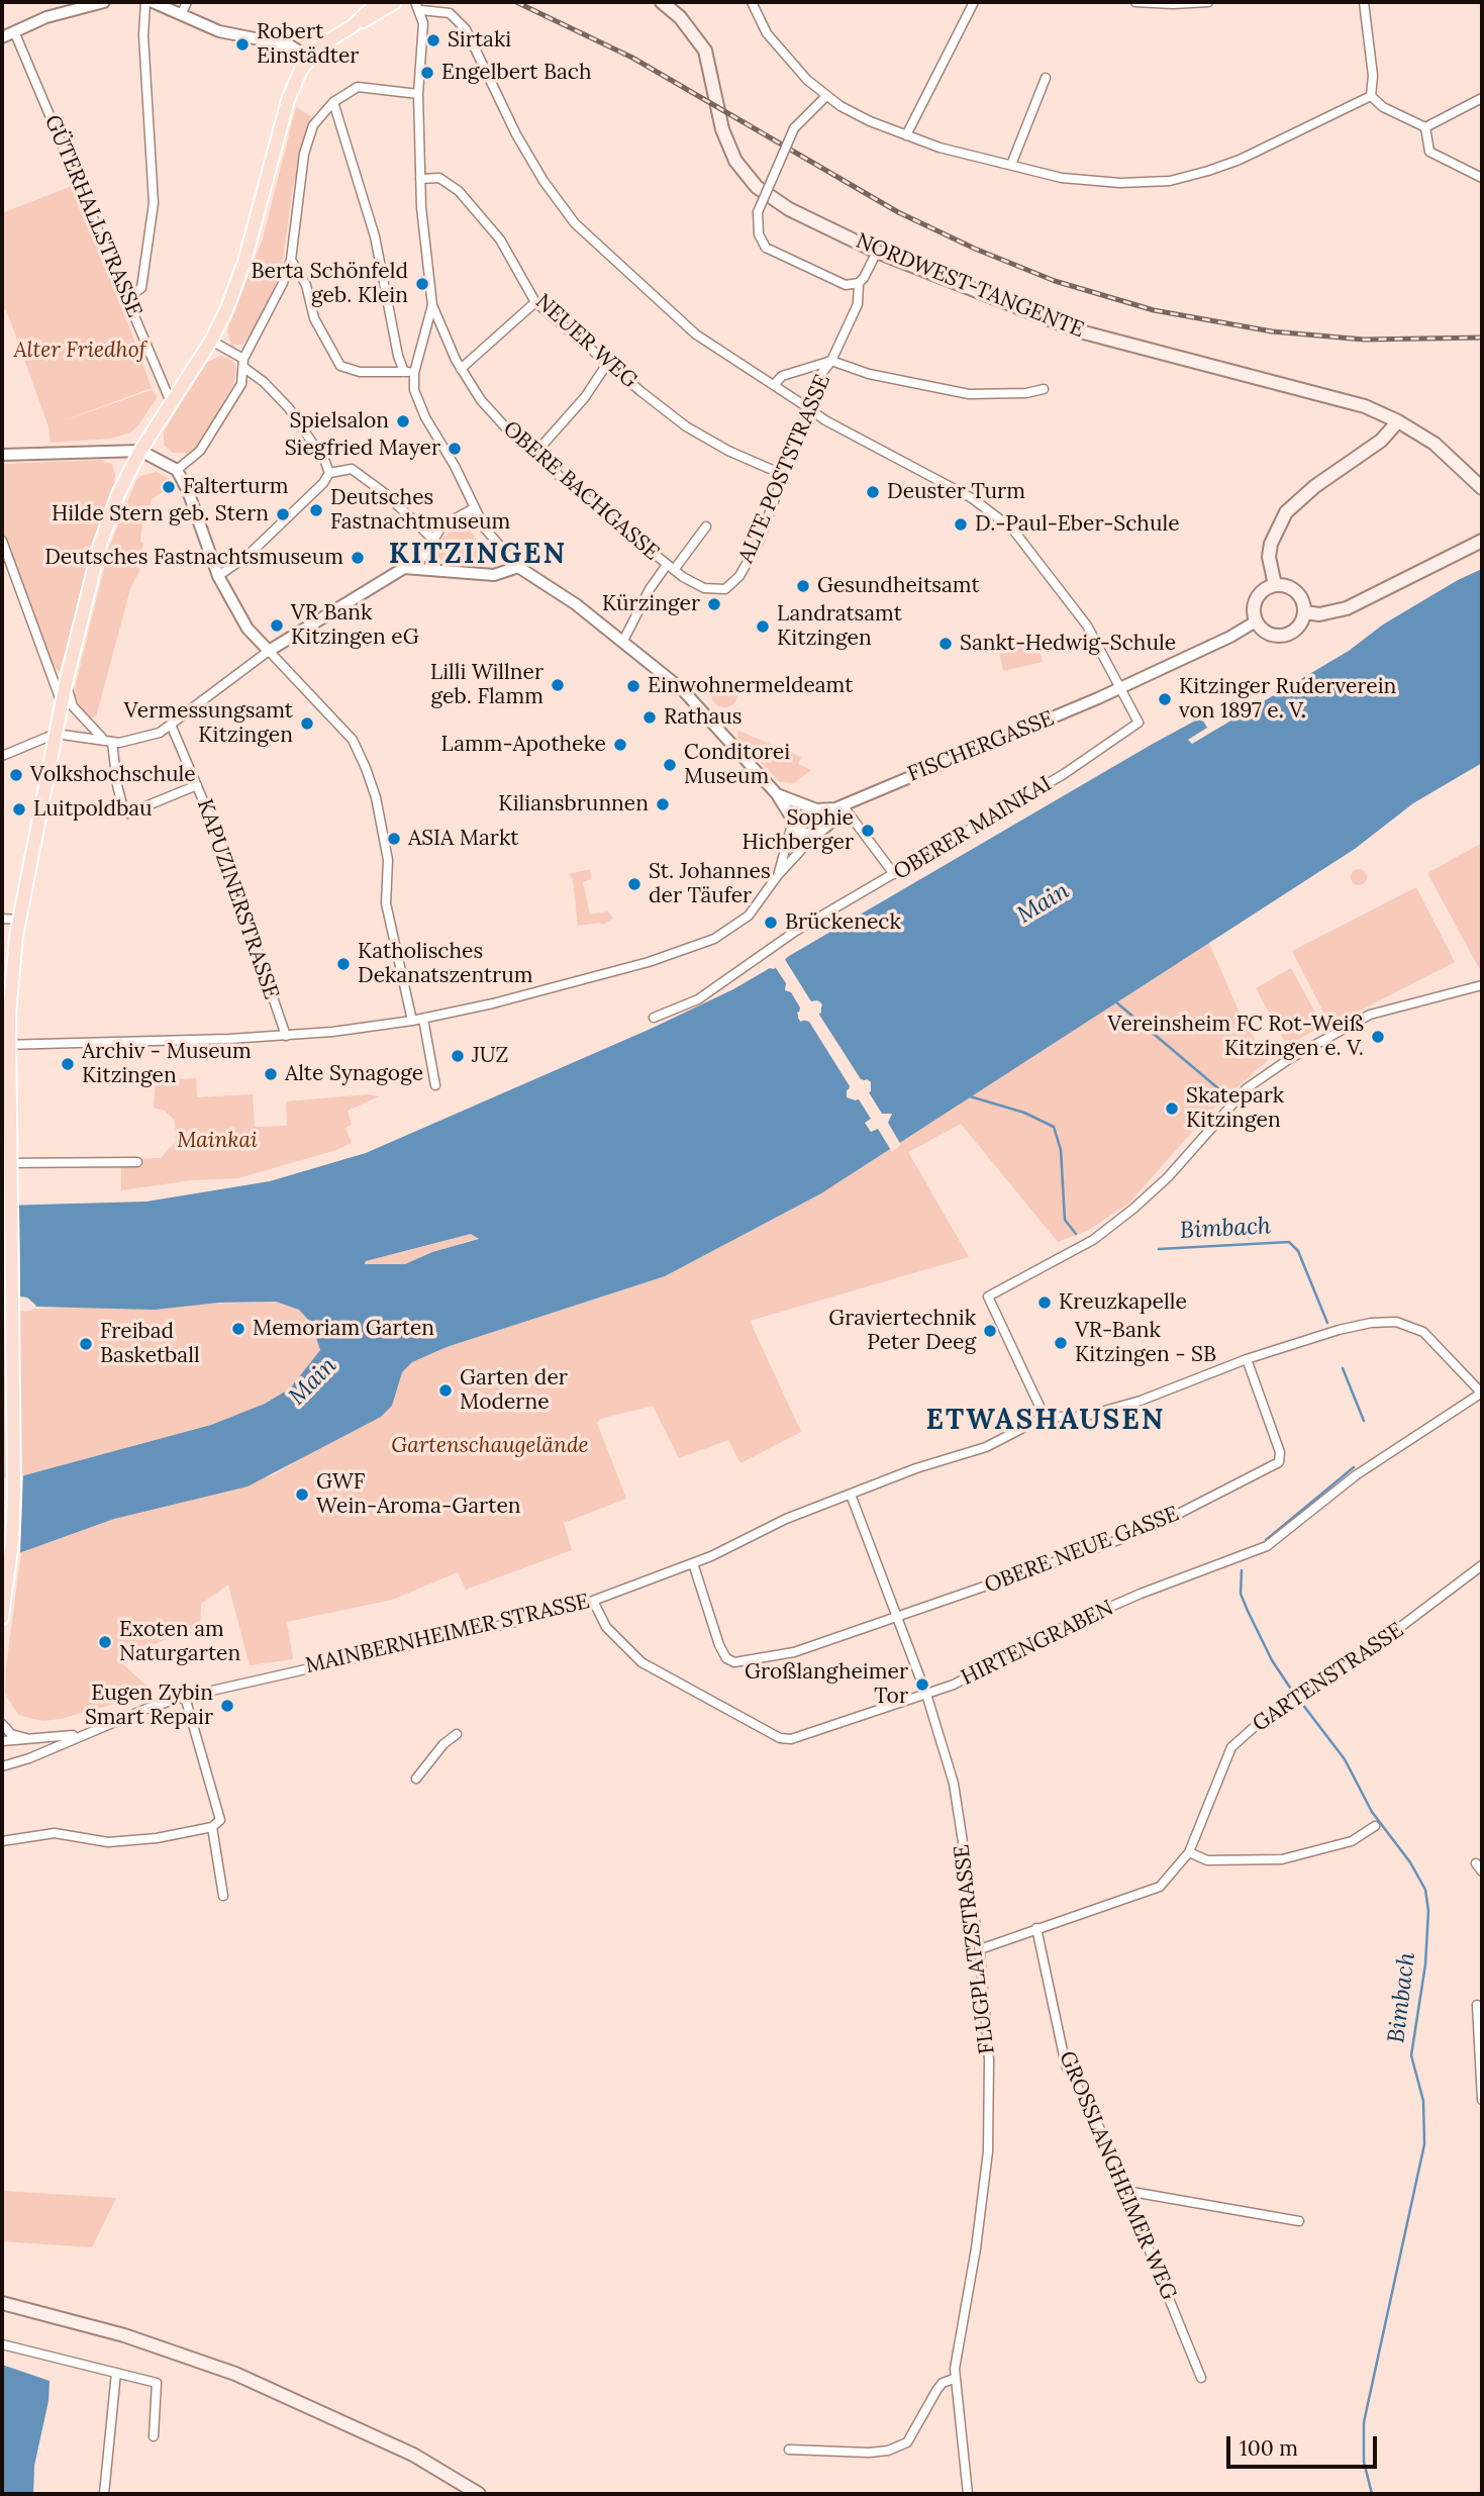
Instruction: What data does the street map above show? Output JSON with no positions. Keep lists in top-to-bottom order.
{
  "streets": {
    "main road": ["NORDWEST-TANGENTE"],
    "street": [
      "GÜTERHALLSTRASSE",
      "NEUER WEG",
      "ALTE POSTSTRASSE",
      "OBERE BACHGASSE",
      "FISCHERGASSE",
      "OBERER MAINKAI",
      "KAPUZINERSTRASSE",
      "OBERE NEUE GASSE",
      "MAINBERNHEIMER STRASSE",
      "HIRTENGRABEN",
      "GARTENSTRASSE",
      "FLUGPLATZSTRASSE",
      "GROSSLANGHEIMER WEG"
    ]
  },
  "crossings": [
    ["NORDWEST-TANGENTE", "ALTE POSTSTRASSE"],
    ["NEUER WEG", "ALTE POSTSTRASSE"],
    ["ALTE POSTSTRASSE", "OBERE BACHGASSE"],
    ["ALTE POSTSTRASSE", "OBERER MAINKAI"],
    ["FISCHERGASSE", "OBERER MAINKAI"],
    ["OBERE NEUE GASSE", "MAINBERNHEIMER STRASSE"],
    ["MAINBERNHEIMER STRASSE", "HIRTENGRABEN"],
    ["HIRTENGRABEN", "FLUGPLATZSTRASSE"],
    ["GARTENSTRASSE", "FLUGPLATZSTRASSE"],
    ["GARTENSTRASSE", "GROSSLANGHEIMER WEG"]
  ],
  "districts": ["KITZINGEN", "ETWASHAUSEN"],
  "water": ["Main", "Bimbach"],
  "parks": ["Alter Friedhof", "Mainkai", "Gartenschaugelände"],
  "places": [
    "Sirtaki",
    "Robert Einstädter",
    "Engelbert Bach",
    "Berta Schönfeld geb. Klein",
    "Spielsalon",
    "Siegfried Mayer",
    "Falterturm",
    "Deuster Turm",
    "Deutsches Fastnachtmuseum",
    "Hilde Stern geb. Stern",
    "D.-Paul-Eber-Schule",
    "Deutsches Fastnachtsmuseum",
    "Gesundheitsamt",
    "Kürzinger",
    "VR Bank Kitzingen eG",
    "Landratsamt Kitzingen",
    "Sankt-Hedwig-Schule",
    "Lilli Willner geb. Flamm",
    "Einwohnermeldeamt",
    "Kitzinger Ruderverein von 1897 e. V.",
    "Rathaus",
    "Vermessungsamt Kitzingen",
    "Lamm-Apotheke",
    "Conditorei Museum",
    "Volkshochschule",
    "Kiliansbrunnen",
    "Luitpoldbau",
    "Sophie Hichberger",
    "ASIA Markt",
    "St. Johannes der Täufer",
    "Brückeneck",
    "Katholisches Dekanatszentrum",
    "Vereinsheim FC Rot-Weiß Kitzingen e. V.",
    "JUZ",
    "Archiv - Museum Kitzingen",
    "Alte Synagoge",
    "Skatepark Kitzingen",
    "Kreuzkapelle",
    "Memoriam Garten",
    "Graviertechnik Peter Deeg",
    "VR-Bank Kitzingen - SB",
    "Freibad Basketball",
    "Garten der Moderne",
    "GWF Wein-Aroma-Garten",
    "Exoten am Naturgarten",
    "Großlangheimer Tor",
    "Eugen Zybin Smart Repair"
  ],
  "scale_bar": "100 m"
}
